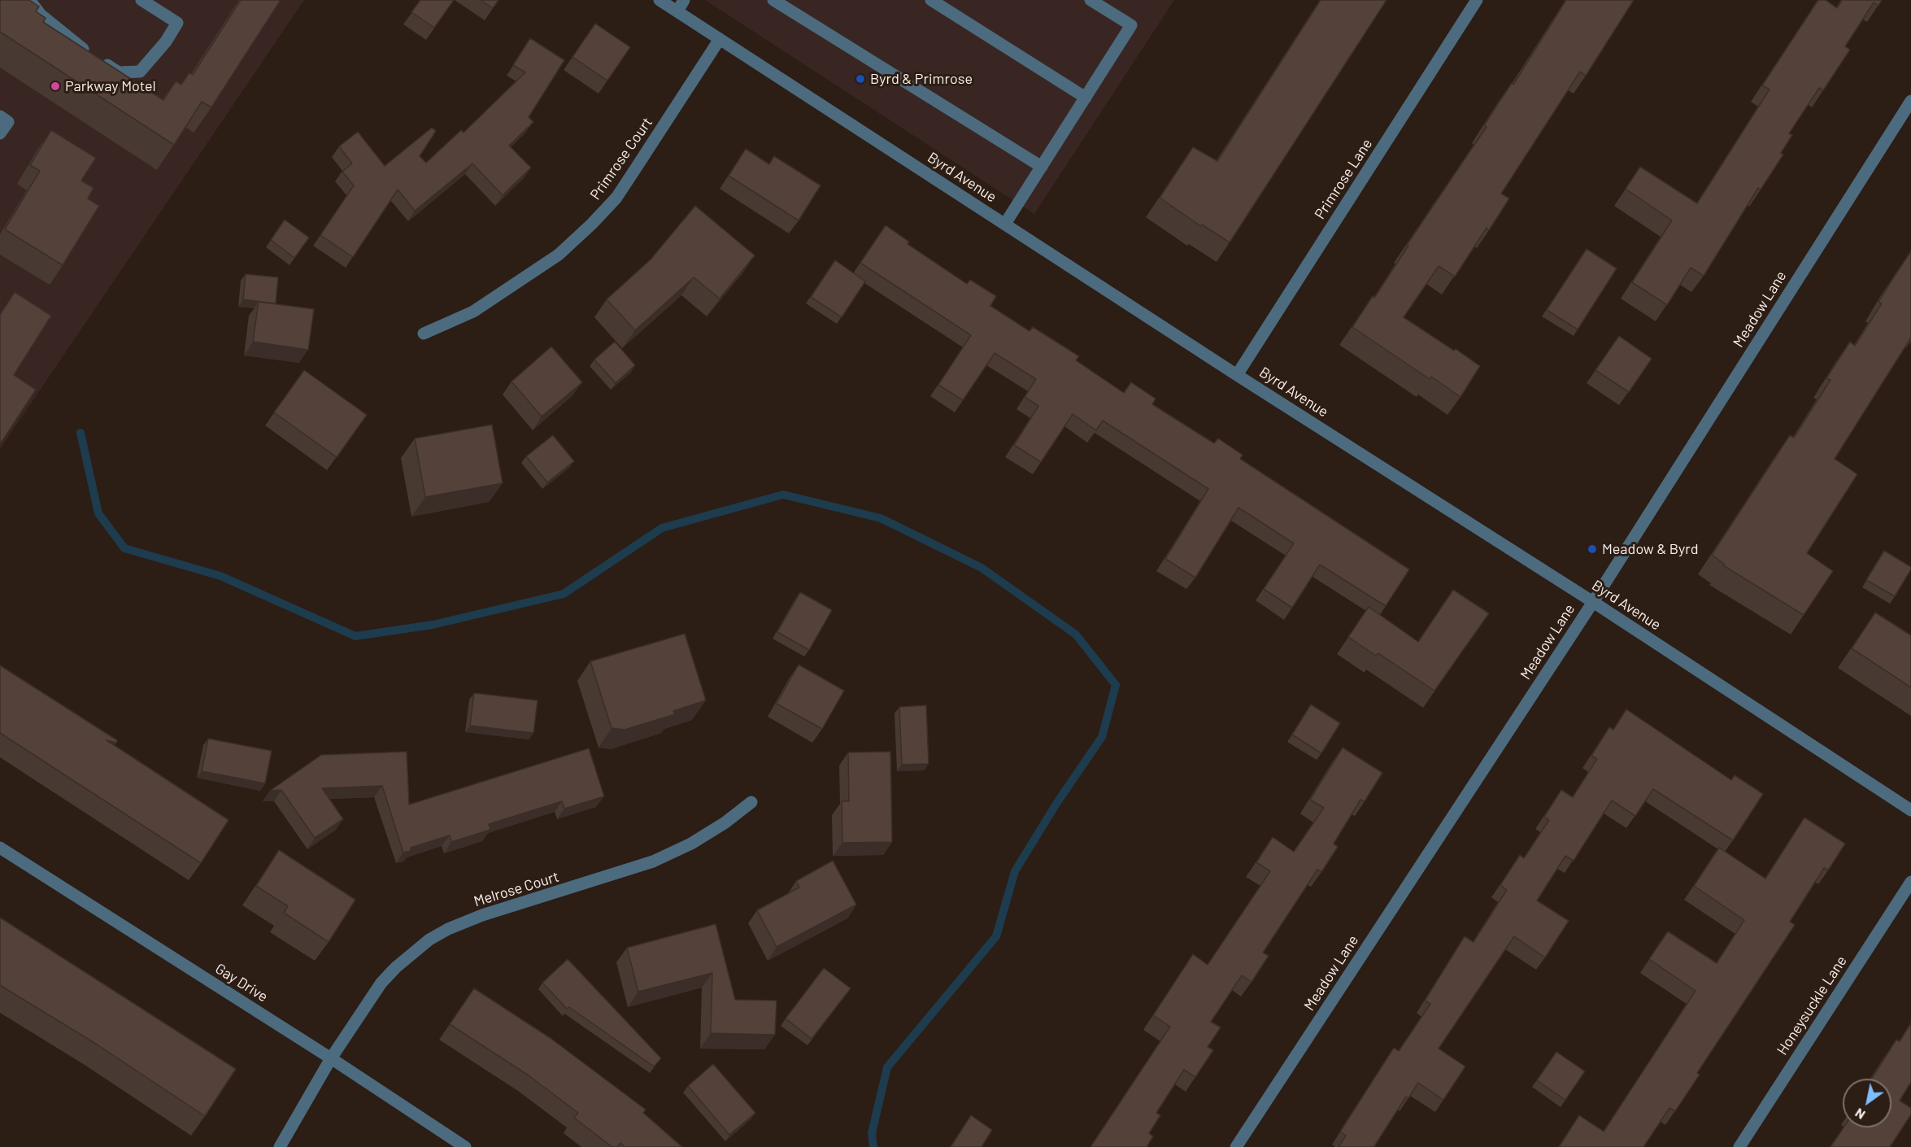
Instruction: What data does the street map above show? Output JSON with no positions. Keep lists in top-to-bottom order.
{
  "streets": {
    "street": [
      "Primrose Court",
      "Byrd Avenue",
      "Primrose Lane",
      "Meadow Lane",
      "Melrose Court",
      "Gay Drive",
      "Honeysuckle Lane"
    ]
  },
  "crossings": [
    ["Primrose Court", "Byrd Avenue"],
    ["Byrd Avenue", "Primrose Lane"],
    ["Byrd Avenue", "Meadow Lane"],
    ["Melrose Court", "Gay Drive"]
  ],
  "places": ["Byrd & Primrose", "Parkway Motel", "Meadow & Byrd"],
  "north": "bottom left"
}
